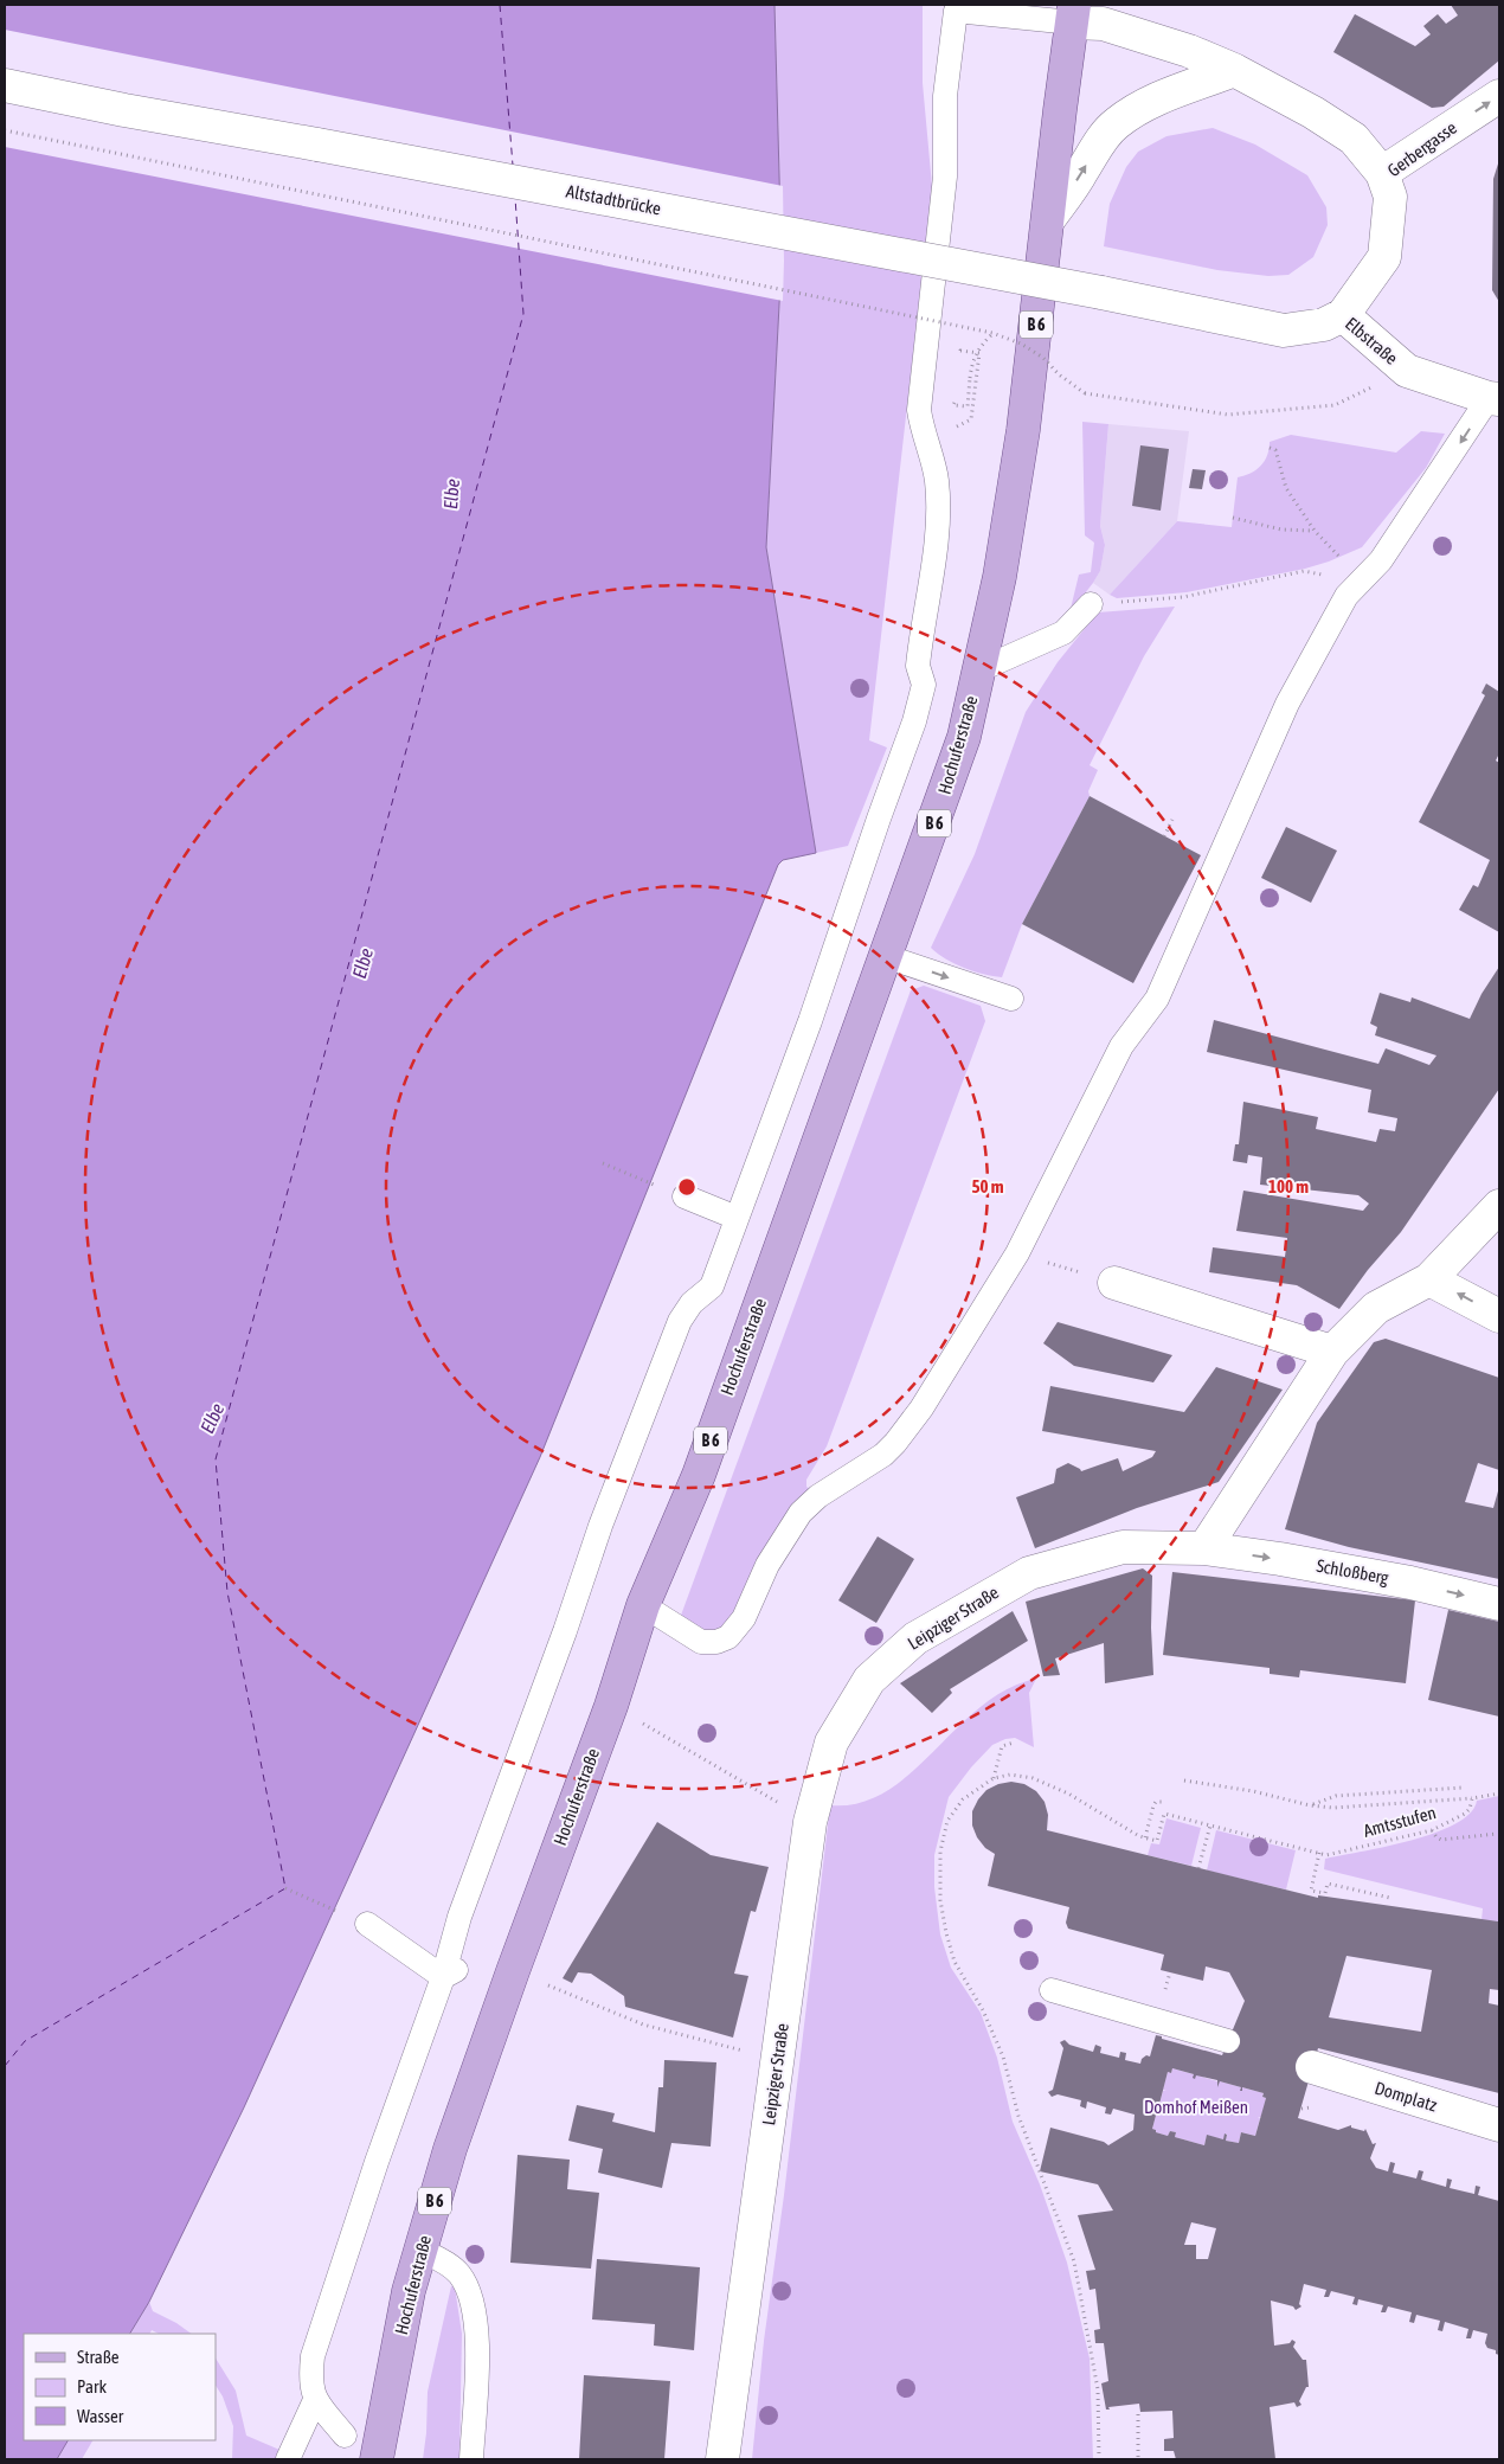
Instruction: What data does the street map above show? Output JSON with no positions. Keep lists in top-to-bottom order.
{
  "streets": {
    "main road": ["B 6", "Hochuferstraße"],
    "street": [
      "Gerbergasse",
      "Altstadtbrücke",
      "Elbstraße",
      "Schloßberg",
      "Leipziger Straße",
      "Domplatz"
    ],
    "path": ["Amtsstufen"]
  },
  "crossings": [
    ["Gerbergasse", "Elbstraße"],
    ["Altstadtbrücke", "Elbstraße"],
    ["B 6", "Hochuferstraße"],
    ["Schloßberg", "Leipziger Straße"]
  ],
  "one_way": ["Gerbergasse"],
  "water": ["Elbe"],
  "parks": ["Domhof Meißen"],
  "legend": ["Straße", "Park", "Wasser"],
  "rings": ["50 m", "100 m"]
}
